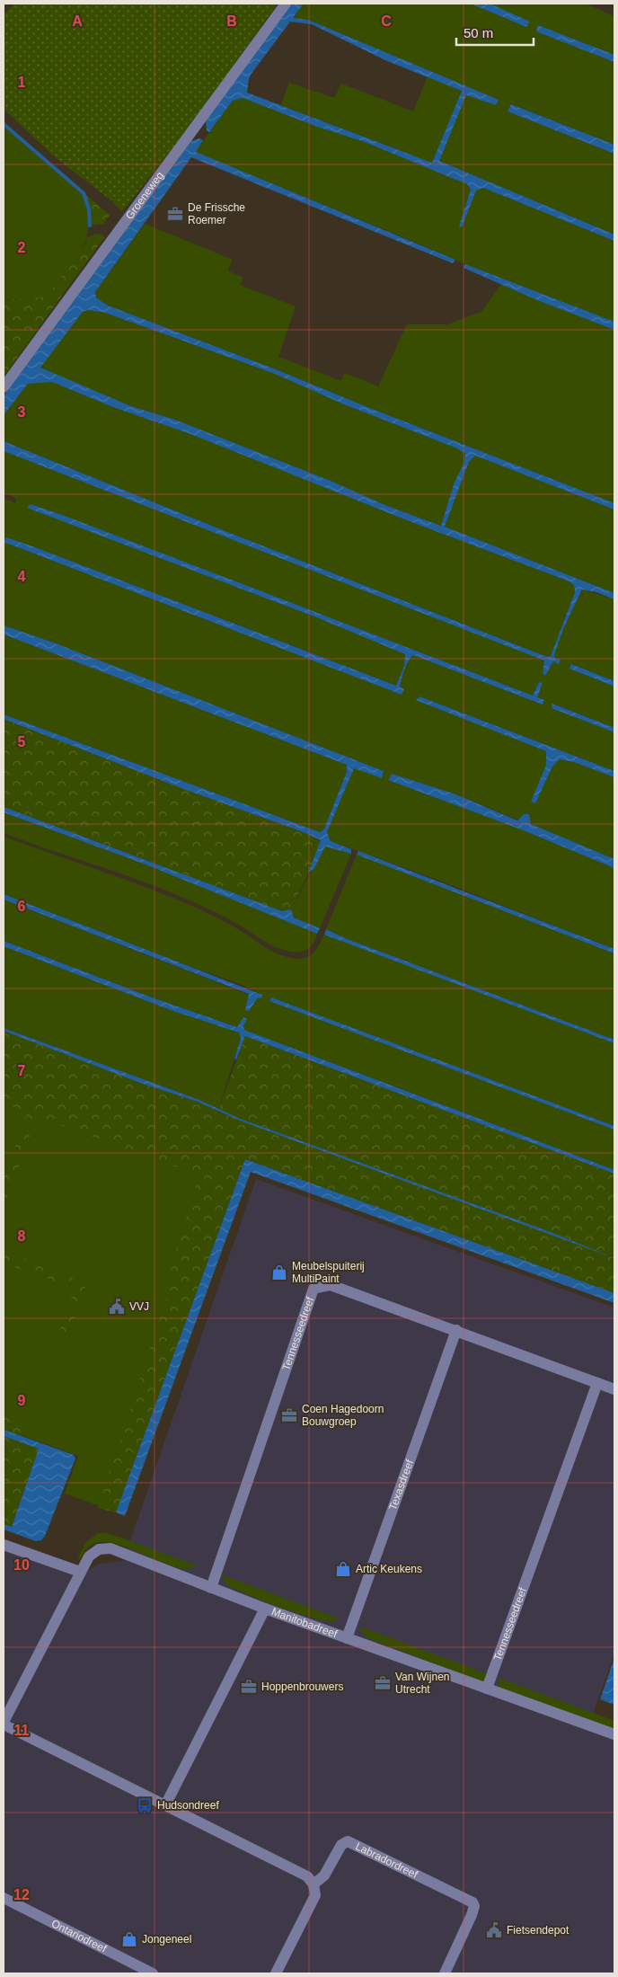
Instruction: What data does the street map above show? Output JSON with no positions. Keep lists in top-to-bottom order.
{
  "streets": {
    "street": [
      "Groeneweg",
      "Tennesseedreef",
      "Texasdreef",
      "Manitobadreef",
      "Labradordreef",
      "Ontariodreef"
    ]
  },
  "crossings": [
    ["Tennesseedreef", "Texasdreef"],
    ["Tennesseedreef", "Manitobadreef"],
    ["Texasdreef", "Manitobadreef"]
  ],
  "places": {
    "office": [
      "De Frissche Roemer",
      "Coen Hagedoorn Bouwgroep",
      "Van Wijnen Utrecht",
      "Hoppenbrouwers"
    ],
    "shop": ["Meubelspuiterij MultiPaint", "Artic Keukens", "Jongeneel"],
    "public building": ["VVJ", "Fietsendepot"],
    "bus stop": ["Hudsondreef"]
  },
  "scale_bar": "50 m",
  "grid": {
    "columns": ["A", "B", "C"],
    "rows": [
      "1",
      "2",
      "3",
      "4",
      "5",
      "6",
      "7",
      "8",
      "9",
      "10",
      "11",
      "12"
    ]
  }
}
